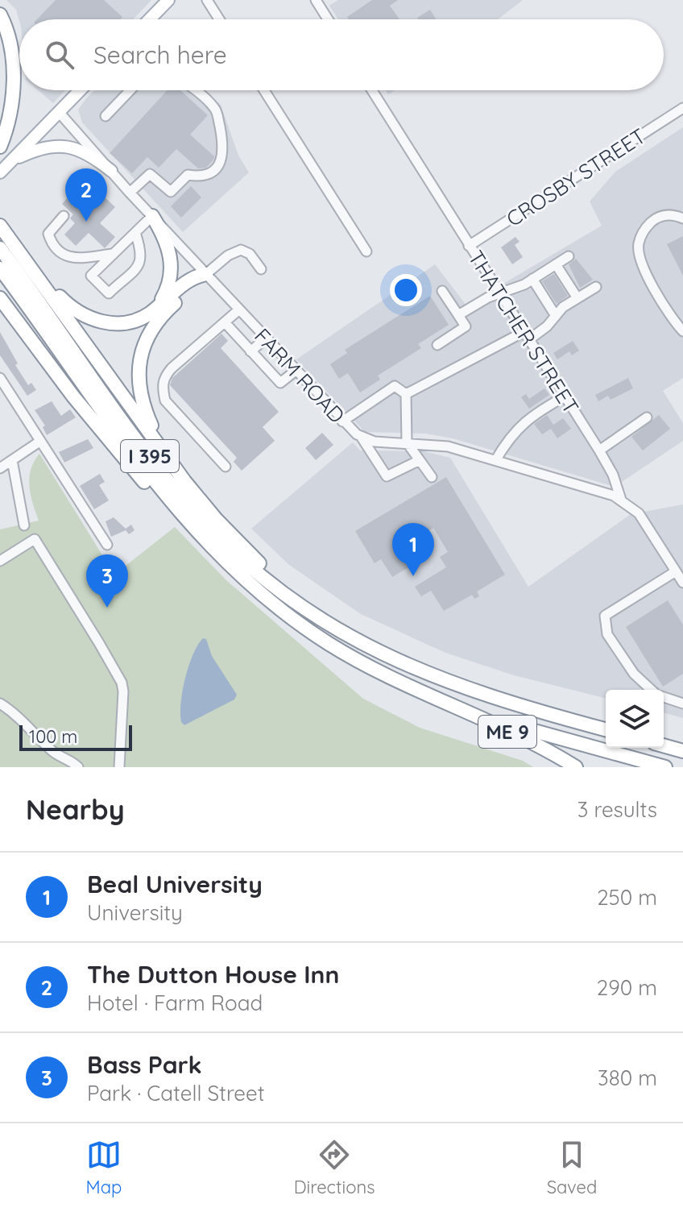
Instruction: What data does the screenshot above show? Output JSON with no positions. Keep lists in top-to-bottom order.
{
  "streets": {
    "highway": ["I 395", "ME 9"],
    "street": ["CROSBY STREET", "THATCHER STREET", "FARM ROAD"]
  },
  "crossings": [
    ["CROSBY STREET", "THATCHER STREET"],
    ["THATCHER STREET", "FARM ROAD"],
    ["I 395", "ME 9"]
  ],
  "scale_bar": "100 m",
  "page": {
    "search": "Search here",
    "pins": ["2", "1", "3"],
    "scale": "100 m",
    "heading": ["Nearby", "3 results"],
    "list": [
      {
        "mark": "1",
        "name": "Beal University",
        "note": "University",
        "value": "250 m"
      },
      {
        "mark": "2",
        "name": "The Dutton House Inn",
        "note": "Hotel · Farm Road",
        "value": "290 m"
      },
      {
        "mark": "3",
        "name": "Bass Park",
        "note": "Park · Catell Street",
        "value": "380 m"
      }
    ],
    "nav": ["Map", "Directions", "Saved"]
  }
}
